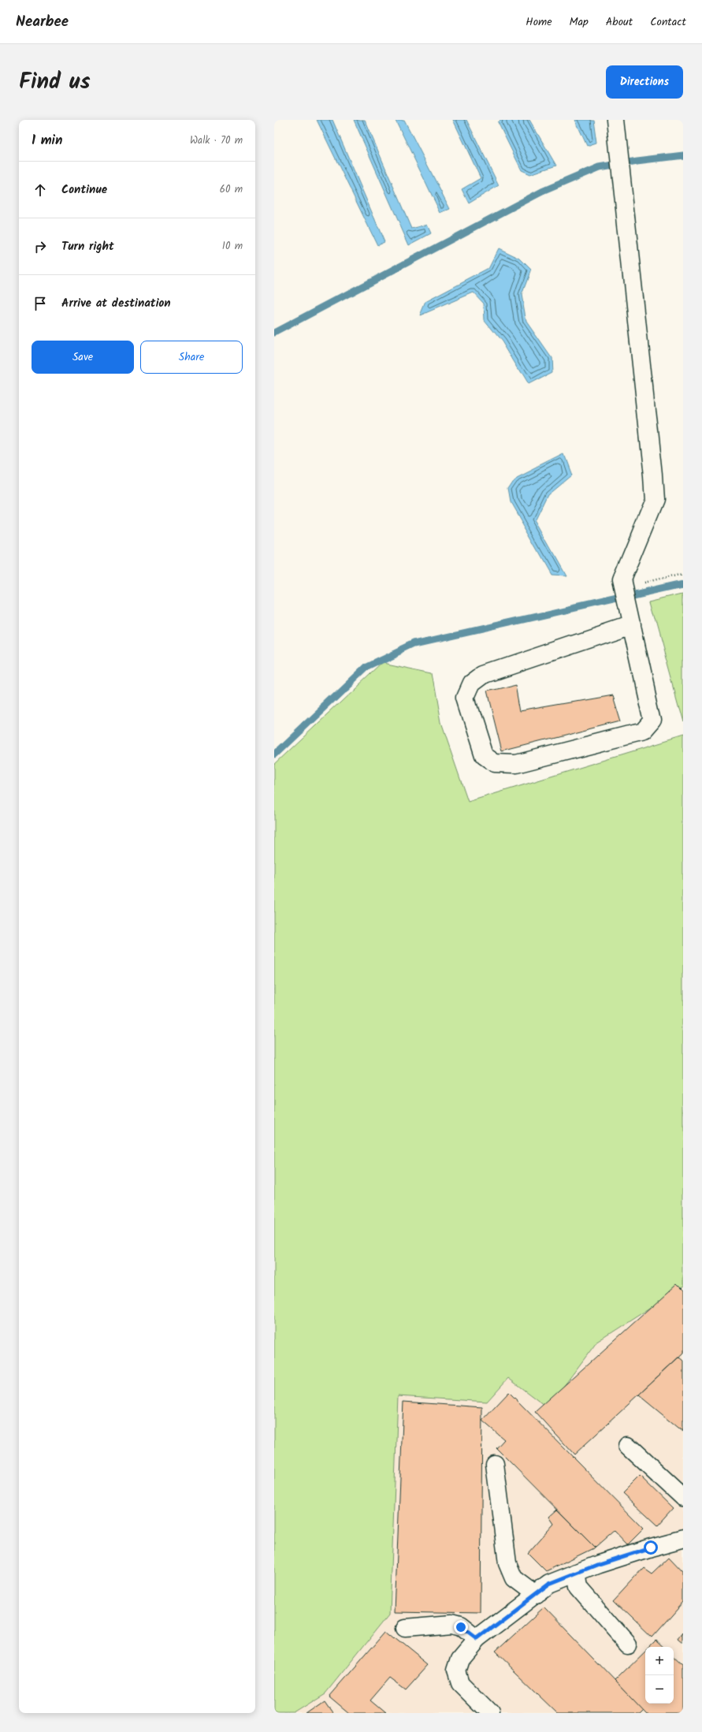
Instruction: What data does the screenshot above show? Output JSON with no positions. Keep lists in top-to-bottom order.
{
  "page": {
    "header": "Nearbee",
    "nav": [
      "Home",
      "Map",
      "About",
      "Contact"
    ],
    "title": "Find us",
    "buttons": [
      "Directions",
      ["Save", "Share"]
    ],
    "heading": ["1 min", "Walk · 70 m"],
    "list": [
      ["Continue", "60 m"],
      ["Turn right", "10 m"],
      "Arrive at destination"
    ],
    "map_buttons": ["+", "−"]
  }
}
